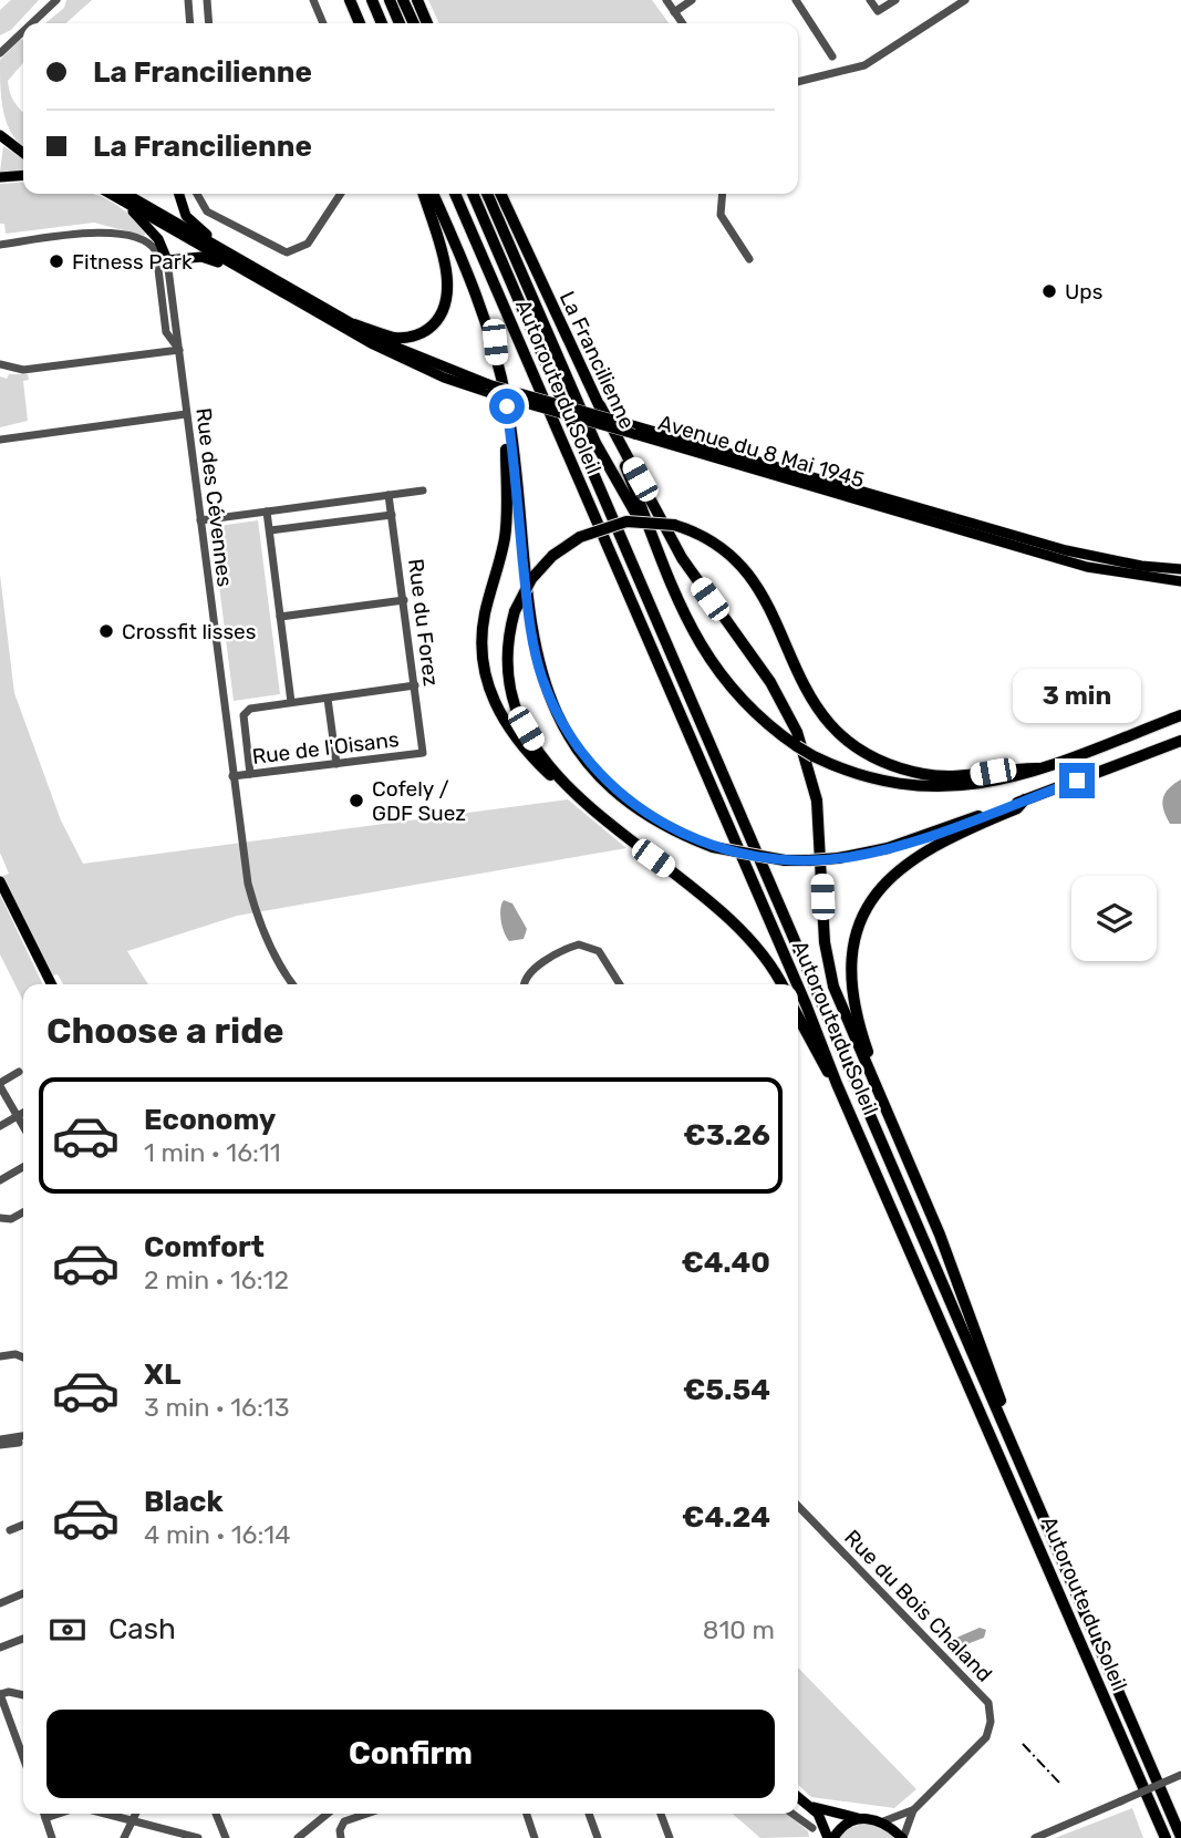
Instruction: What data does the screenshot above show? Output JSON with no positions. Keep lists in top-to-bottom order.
{
  "streets": {
    "highway": ["La Francilienne", "Autoroute du Soleil"],
    "main road": ["Avenue du 8 Mai 1945"],
    "street": [
      "Rue des Cévennes",
      "Rue du Forez",
      "Rue de l'Oisans",
      "Rue du Bois Chaland"
    ]
  },
  "crossings": [
    ["Rue des Cévennes", "Rue de l'Oisans"],
    ["Rue du Forez", "Rue de l'Oisans"]
  ],
  "places": [
    "Fitness Park",
    "Ups",
    "Crossfit lisses",
    "Cofely / GDF Suez"
  ],
  "page": {
    "banner": ["La Francilienne", "La Francilienne"],
    "bubble": "3 min",
    "heading": "Choose a ride",
    "list": [
      {
        "name": "Economy",
        "note": "1 min · 16:11",
        "value": "€3.26"
      },
      {
        "name": "Comfort",
        "note": "2 min · 16:12",
        "value": "€4.40"
      },
      {
        "name": "XL",
        "note": "3 min · 16:13",
        "value": "€5.54"
      },
      {
        "name": "Black",
        "note": "4 min · 16:14",
        "value": "€4.24"
      }
    ],
    "pay": ["Cash", "810 m"],
    "buttons": "Confirm"
  }
}
